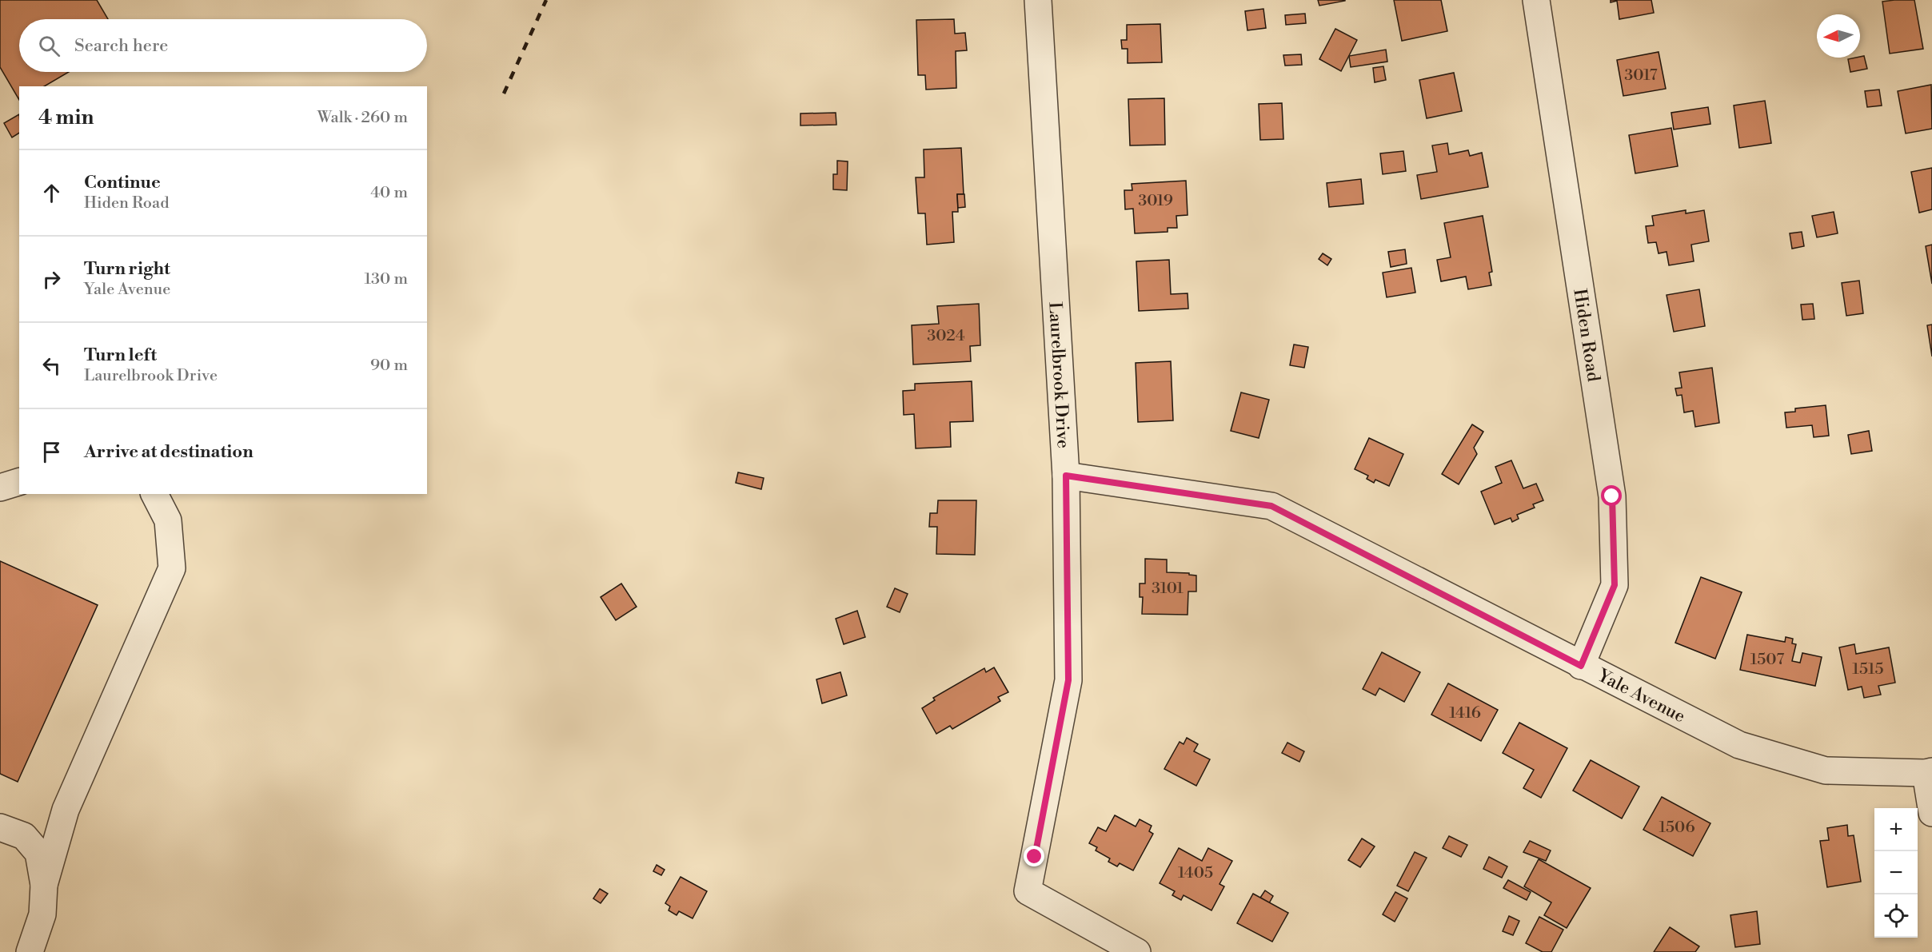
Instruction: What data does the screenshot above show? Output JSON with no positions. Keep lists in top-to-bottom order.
{
  "streets": {
    "street": ["Hiden Road", "Laurelbrook Drive", "Yale Avenue"]
  },
  "crossings": [
    ["Hiden Road", "Yale Avenue"],
    ["Laurelbrook Drive", "Yale Avenue"]
  ],
  "house_numbers": [
    "3017",
    "3019",
    "3024",
    "3101",
    "1507",
    "1515",
    "1416",
    "1506",
    "1405"
  ],
  "north": "left",
  "page": {
    "search": "Search here",
    "heading": ["4 min", "Walk · 260 m"],
    "list": [
      ["Continue", "Hiden Road", "40 m"],
      ["Turn right", "Yale Avenue", "130 m"],
      ["Turn left", "Laurelbrook Drive", "90 m"],
      "Arrive at destination"
    ],
    "map_buttons": ["+", "−"]
  }
}
